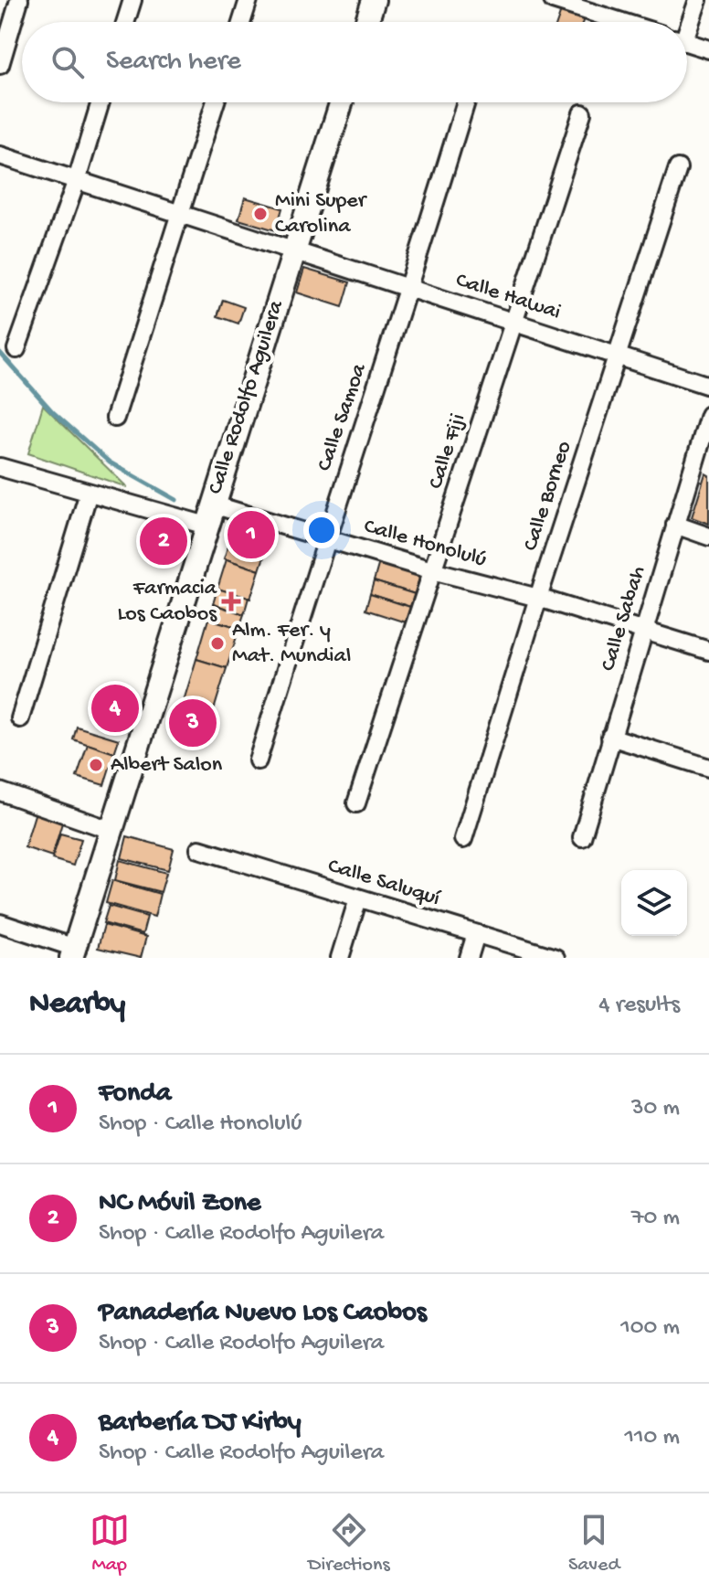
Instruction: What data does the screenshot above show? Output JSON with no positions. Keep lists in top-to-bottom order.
{
  "streets": {
    "street": [
      "Calle Hawai",
      "Calle Rodolfo Aguilera",
      "Calle Samoa",
      "Calle Fiji",
      "Calle Borneo",
      "Calle Honolulú",
      "Calle Sabah",
      "Calle Saluquí"
    ]
  },
  "crossings": [
    ["Calle Hawai", "Calle Rodolfo Aguilera"],
    ["Calle Hawai", "Calle Samoa"],
    ["Calle Hawai", "Calle Fiji"],
    ["Calle Hawai", "Calle Borneo"],
    ["Calle Rodolfo Aguilera", "Calle Honolulú"],
    ["Calle Samoa", "Calle Honolulú"],
    ["Calle Fiji", "Calle Honolulú"],
    ["Calle Borneo", "Calle Honolulú"],
    ["Calle Honolulú", "Calle Sabah"]
  ],
  "places": {
    "other": ["Mini Super Carolina", "Alm. Fer. y Mat. Mundial", "Albert Salon"],
    "health": ["Farmacia Los Caobos"]
  },
  "page": {
    "search": "Search here",
    "pins": [
      "1",
      "2",
      "4",
      "3"
    ],
    "heading": ["Nearby", "4 results"],
    "list": [
      {
        "mark": "1",
        "name": "Fonda",
        "note": "Shop · Calle Honolulú",
        "value": "30 m"
      },
      {
        "mark": "2",
        "name": "NC Móvil Zone",
        "note": "Shop · Calle Rodolfo Aguilera",
        "value": "70 m"
      },
      {
        "mark": "3",
        "name": "Panadería Nuevo Los Caobos",
        "note": "Shop · Calle Rodolfo Aguilera",
        "value": "100 m"
      },
      {
        "mark": "4",
        "name": "Barbería DJ Kirby",
        "note": "Shop · Calle Rodolfo Aguilera",
        "value": "110 m"
      }
    ],
    "nav": ["Map", "Directions", "Saved"]
  }
}
